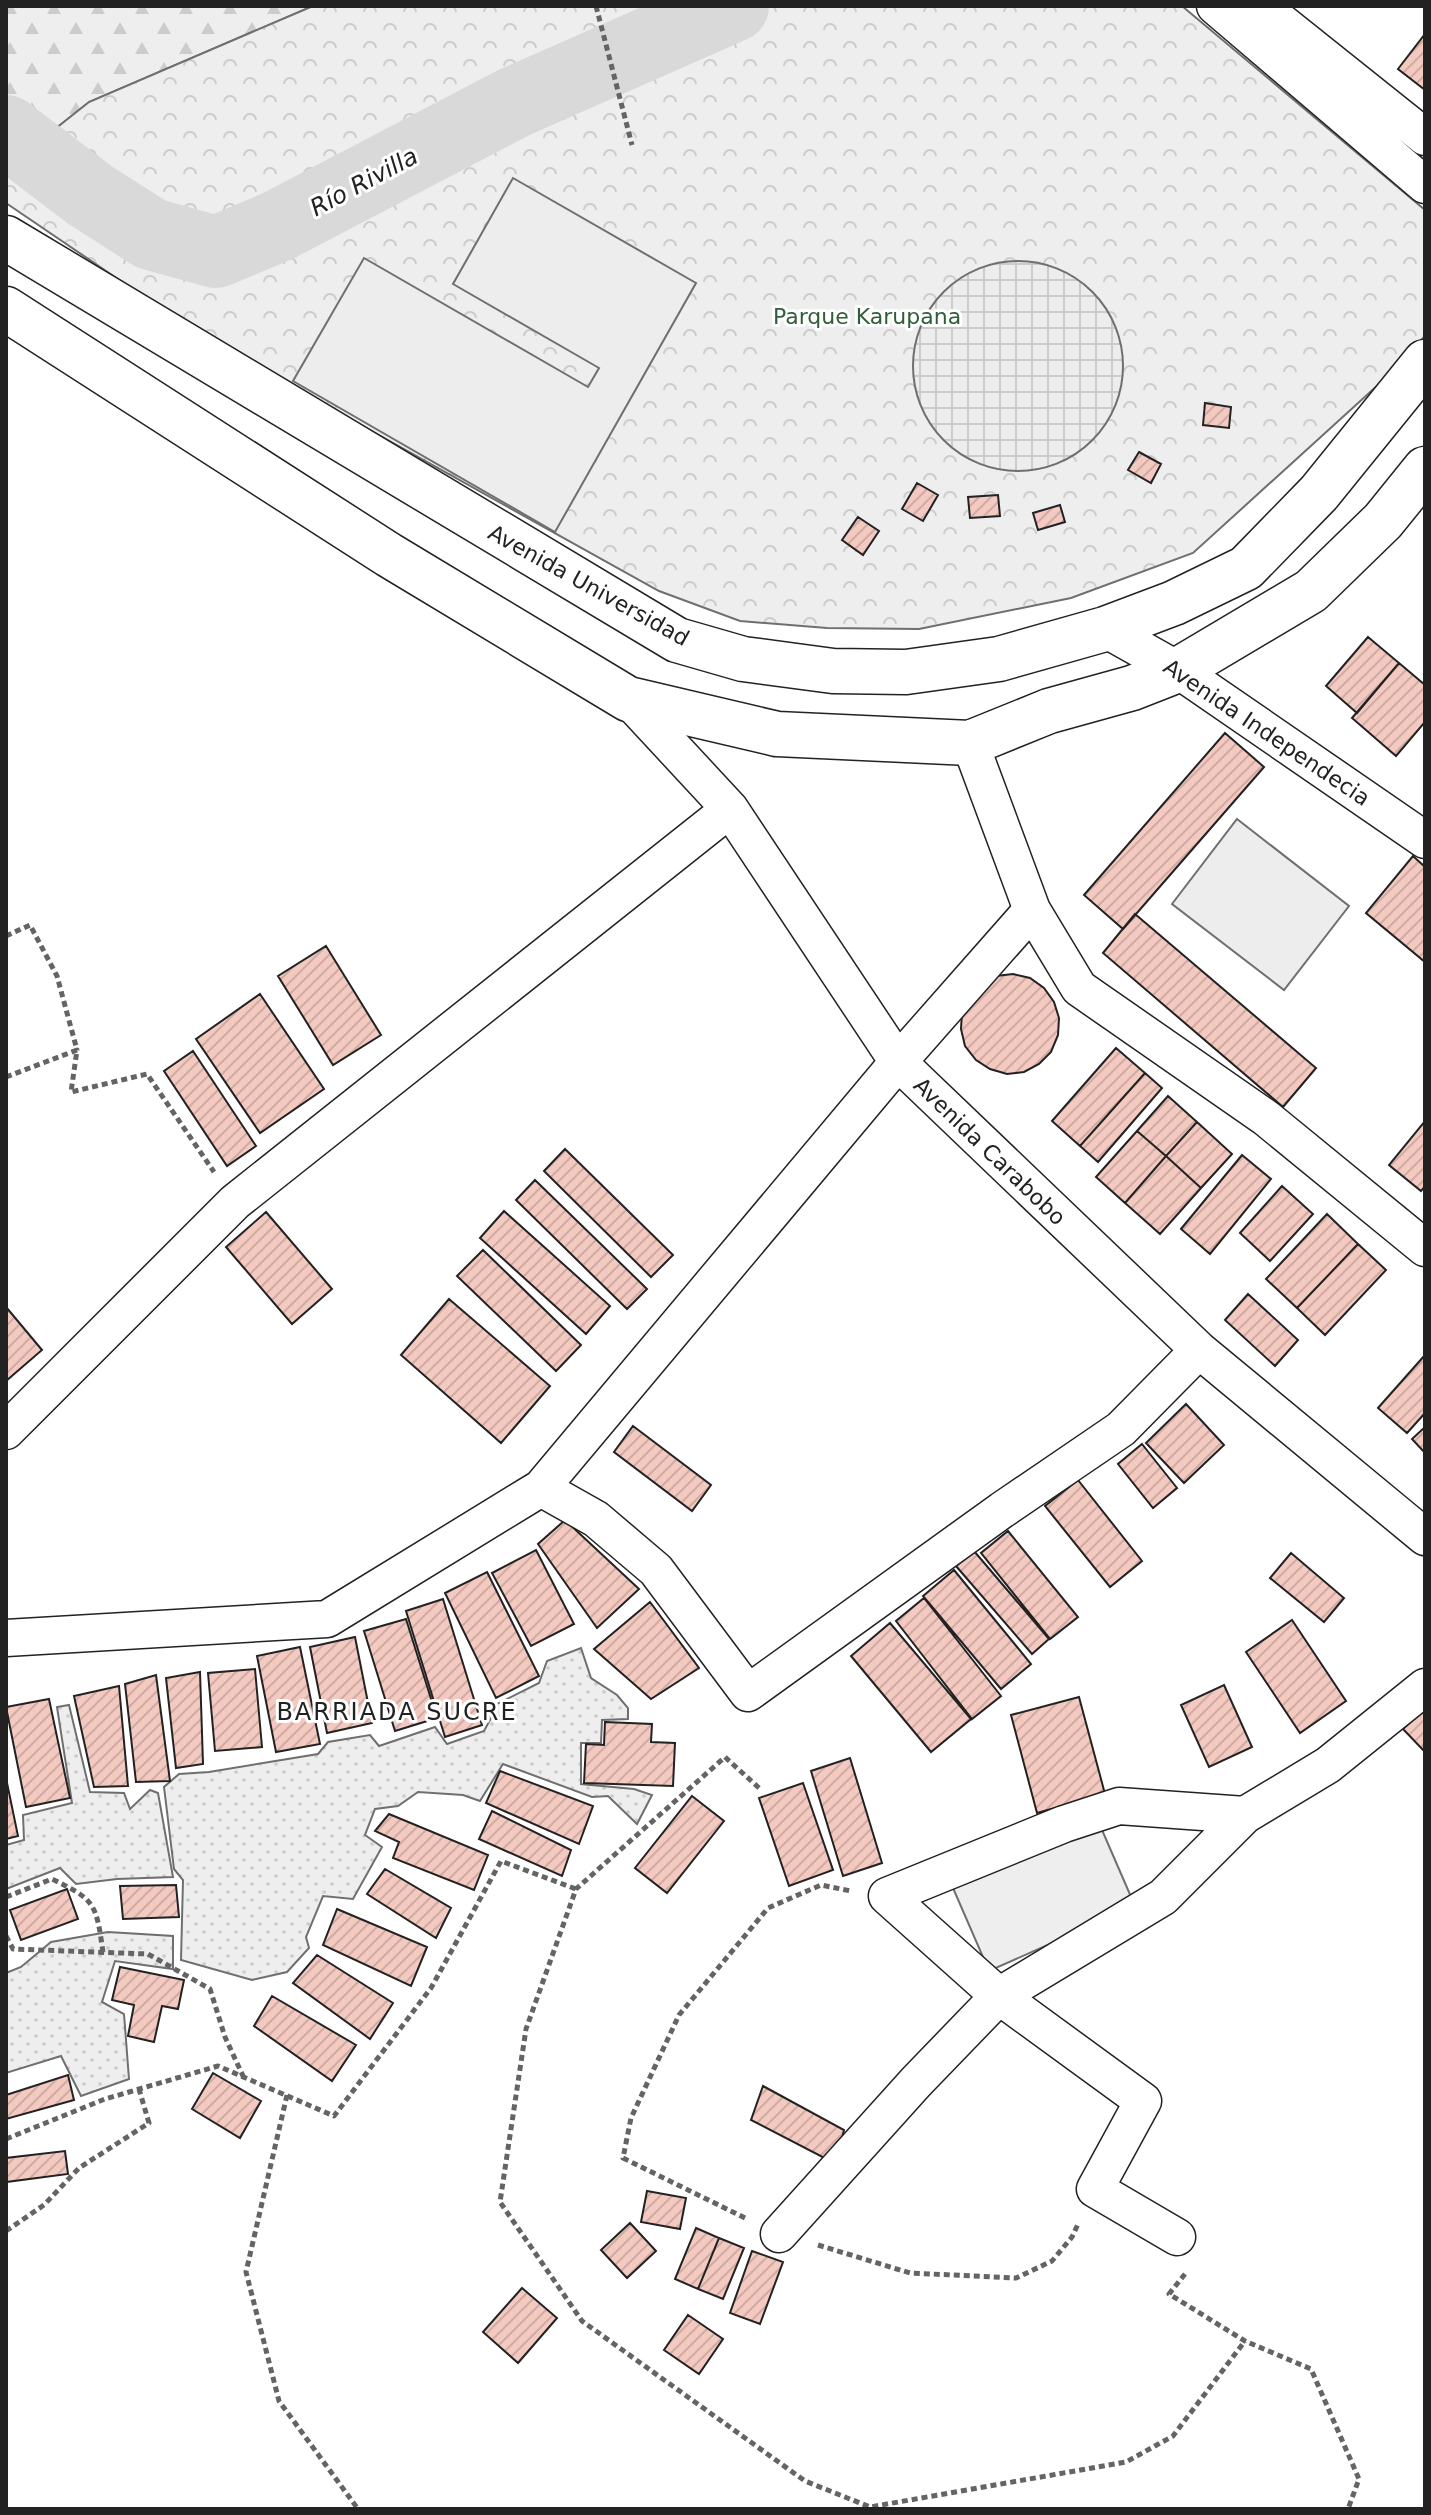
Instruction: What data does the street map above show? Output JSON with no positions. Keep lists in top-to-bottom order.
{
  "streets": {
    "highway": ["Avenida Universidad"],
    "street": ["Avenida Independecia", "Avenida Carabobo"]
  },
  "crossings": [
    ["Avenida Universidad", "Avenida Independecia"]
  ],
  "districts": ["BARRIADA SUCRE"],
  "water": ["Río Rivilla"],
  "parks": ["Parque Karupana"]
}
